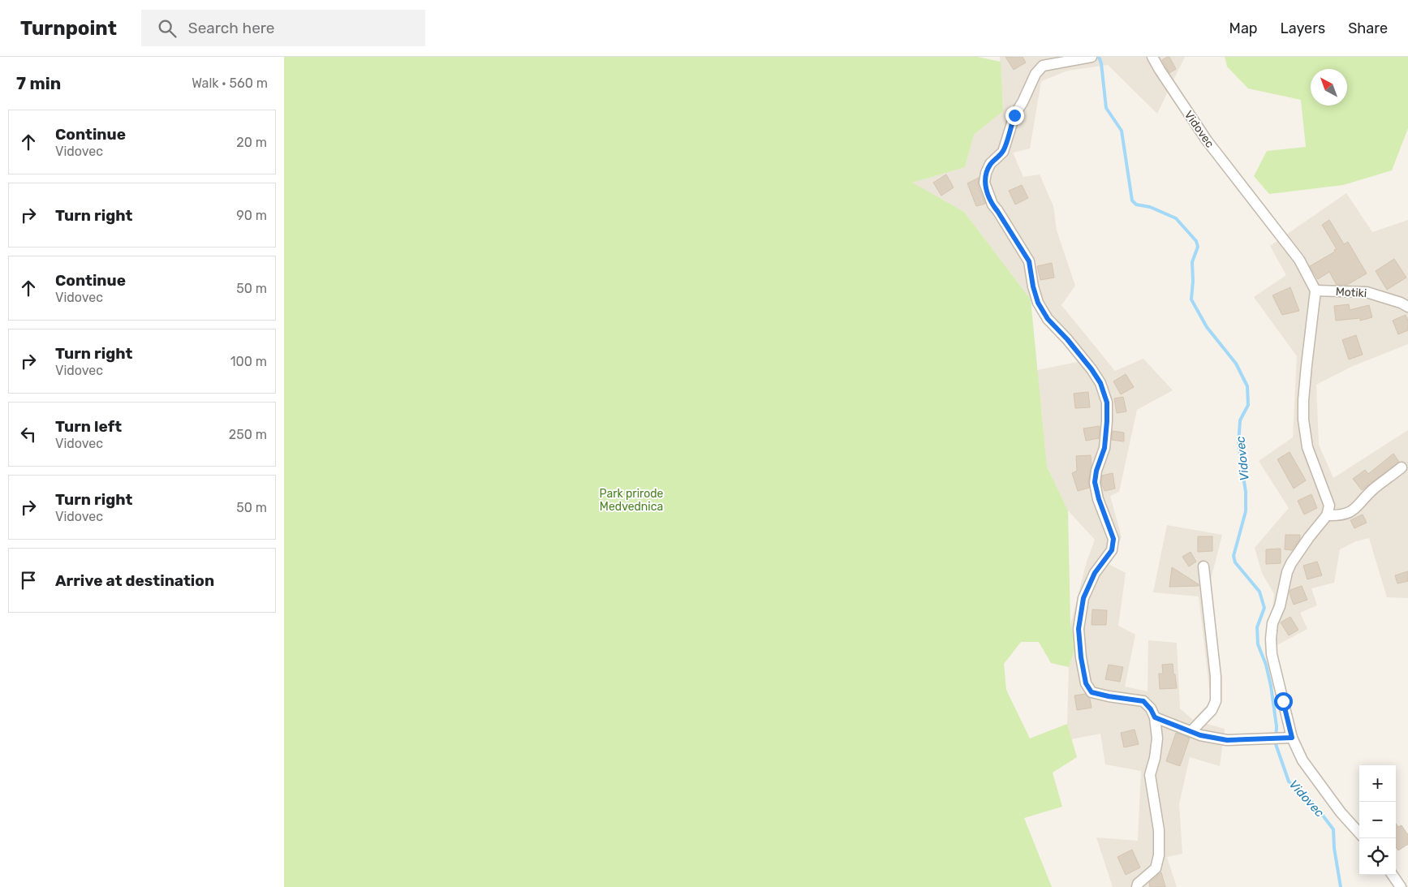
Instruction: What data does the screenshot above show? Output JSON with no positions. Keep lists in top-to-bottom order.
{
  "streets": {
    "street": ["Vidovec", "Motiki"]
  },
  "crossings": [
    ["Vidovec", "Motiki"]
  ],
  "water": ["Vidovec"],
  "parks": ["Park prirode Medvednica"],
  "north": "top left",
  "page": {
    "header": "Turnpoint",
    "search": "Search here",
    "nav": ["Map", "Layers", "Share"],
    "heading": ["7 min", "Walk · 560 m"],
    "list": [
      ["Continue", "Vidovec", "20 m"],
      ["Turn right", "90 m"],
      ["Continue", "Vidovec", "50 m"],
      ["Turn right", "Vidovec", "100 m"],
      ["Turn left", "Vidovec", "250 m"],
      ["Turn right", "Vidovec", "50 m"],
      "Arrive at destination"
    ],
    "map_buttons": ["+", "−"]
  }
}
